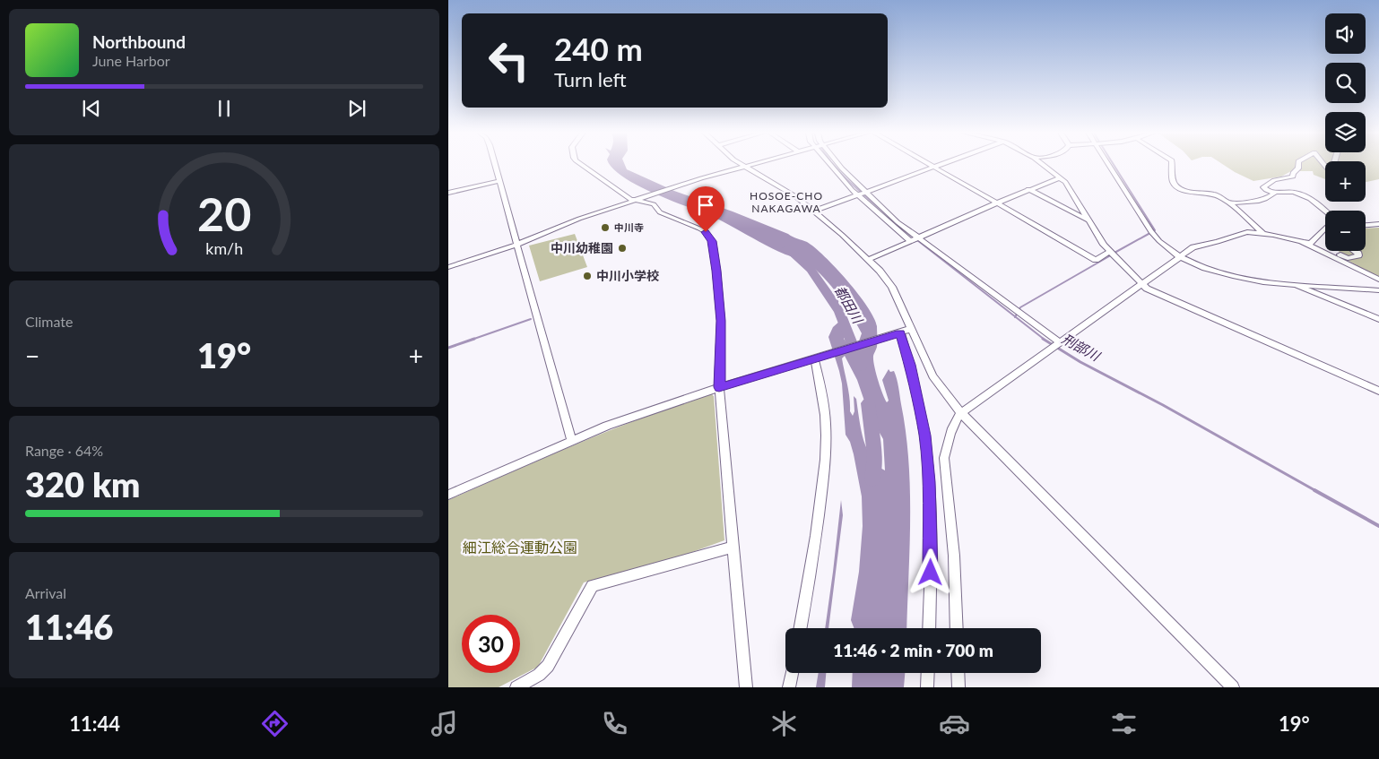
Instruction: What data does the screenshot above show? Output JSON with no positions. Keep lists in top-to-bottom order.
{
  "districts": ["HOSOE-CHO NAKAGAWA"],
  "water": ["都田川", "刑部川"],
  "parks": ["細江総合運動公園"],
  "places": ["中川寺", "中川幼稚園", "中川小学校"],
  "page": {
    "map_buttons": ["+", "−"],
    "turn": ["240 m", "Turn left"],
    "song": ["Northbound", "June Harbor"],
    "tile": [
      "Climate",
      ["Range · 64%", "320 km"],
      ["Arrival", "11:46"]
    ],
    "heat": ["−", "19°", "+"],
    "limit": "30",
    "trip": "11:46 · 2 min · 700 m",
    "tabs": ["11:44", "19°"],
    "gauge": ["20", "km/h"]
  }
}
